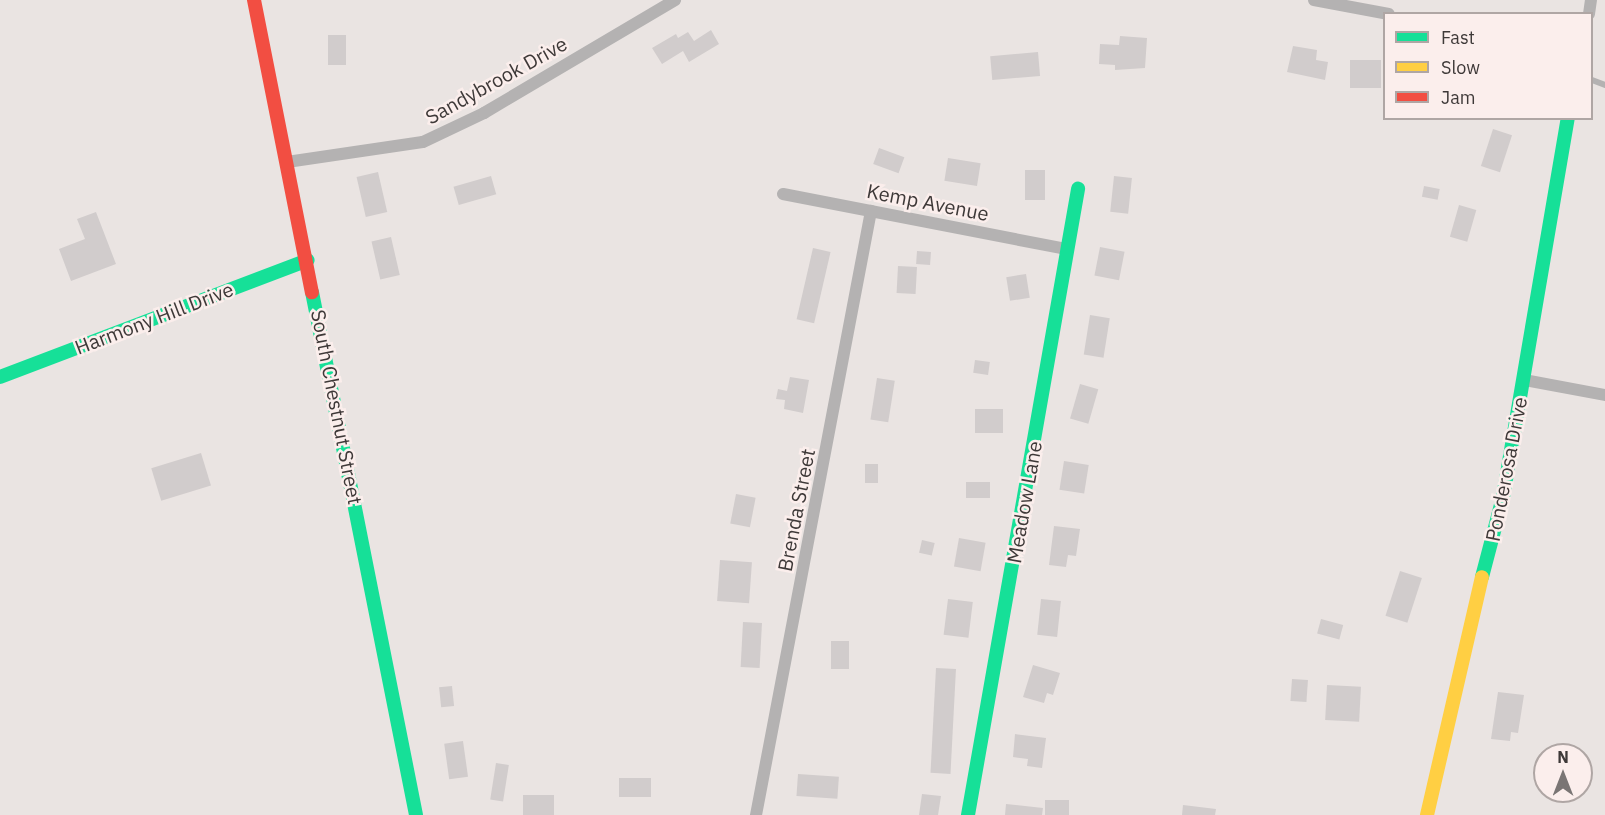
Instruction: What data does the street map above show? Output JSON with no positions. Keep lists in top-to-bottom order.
{
  "streets": {
    "street": [
      "Sandybrook Drive",
      "Kemp Avenue",
      "Harmony Hill Drive",
      "South Chestnut Street",
      "Ponderosa Drive",
      "Meadow Lane",
      "Brenda Street"
    ]
  },
  "crossings": [
    ["Sandybrook Drive", "South Chestnut Street"],
    ["Kemp Avenue", "Meadow Lane"],
    ["Kemp Avenue", "Brenda Street"],
    ["Harmony Hill Drive", "South Chestnut Street"]
  ],
  "legend": ["Fast", "Slow", "Jam"],
  "north": "top"
}
